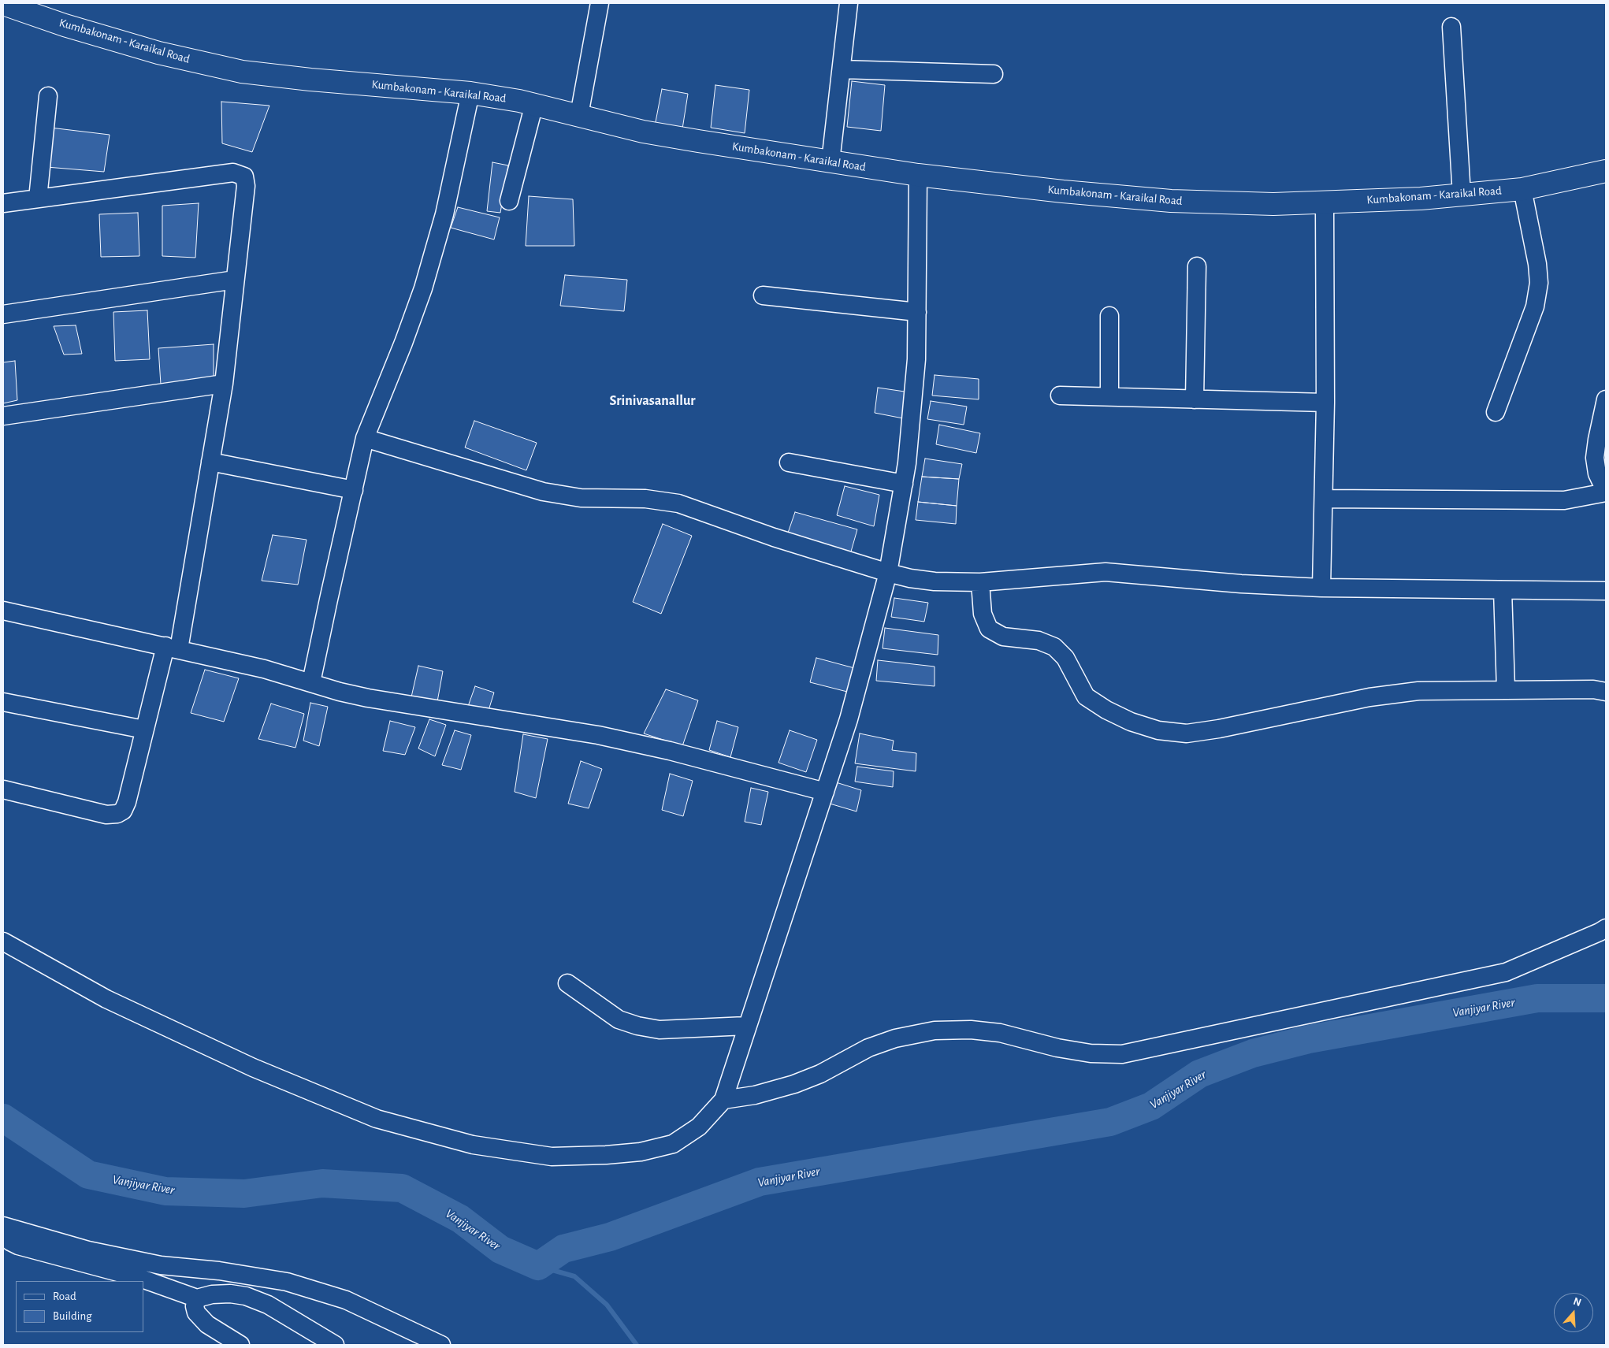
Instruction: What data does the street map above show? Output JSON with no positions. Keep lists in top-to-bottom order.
{
  "streets": {
    "main road": ["Kumbakonam - Karaikal Road"]
  },
  "districts": ["Srinivasanallur"],
  "water": ["Vanjiyar River"],
  "legend": ["Road", "Building"],
  "north": "top"
}
